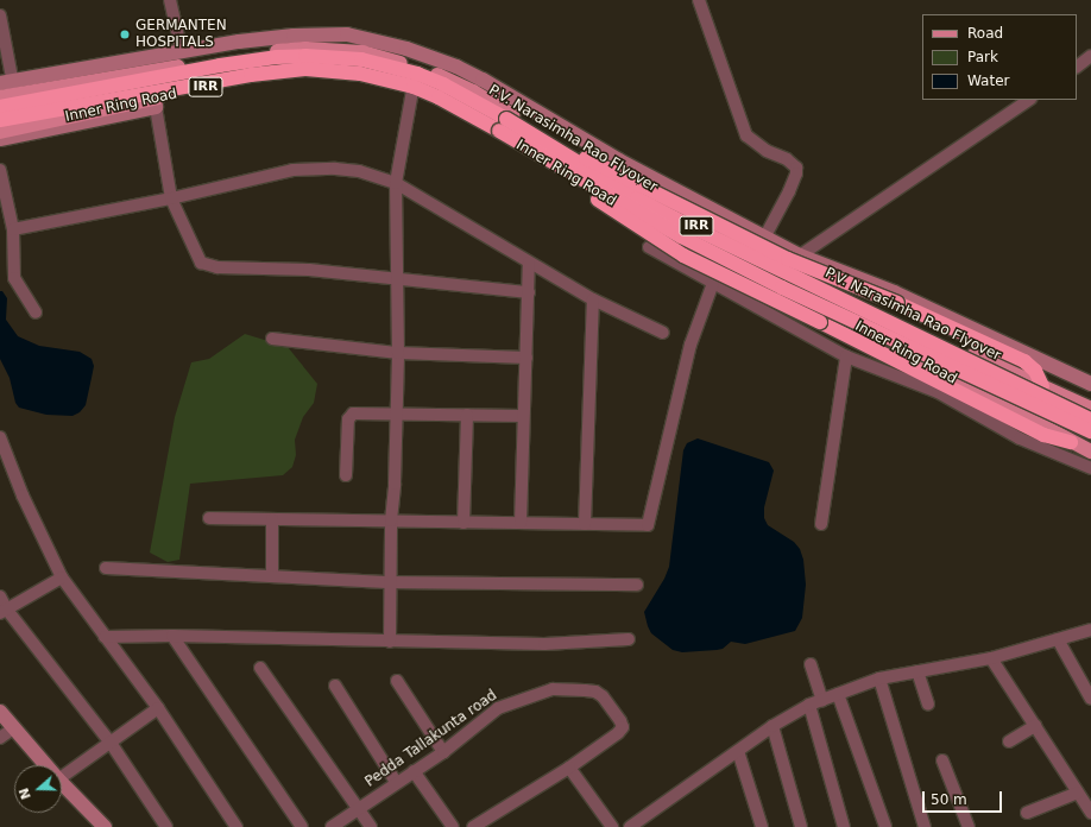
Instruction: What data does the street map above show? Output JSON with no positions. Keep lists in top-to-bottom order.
{
  "streets": {
    "highway": ["P.V. Narasimha Rao Flyover"],
    "main road": ["IRR", "Inner Ring Road"],
    "street": ["Pedda Tallakunta road"]
  },
  "crossings": [
    ["Inner Ring Road", "P.V. Narasimha Rao Flyover"]
  ],
  "places": ["GERMANTEN HOSPITALS"],
  "legend": ["Road", "Park", "Water"],
  "scale_bar": "50 m",
  "north": "left"
}
